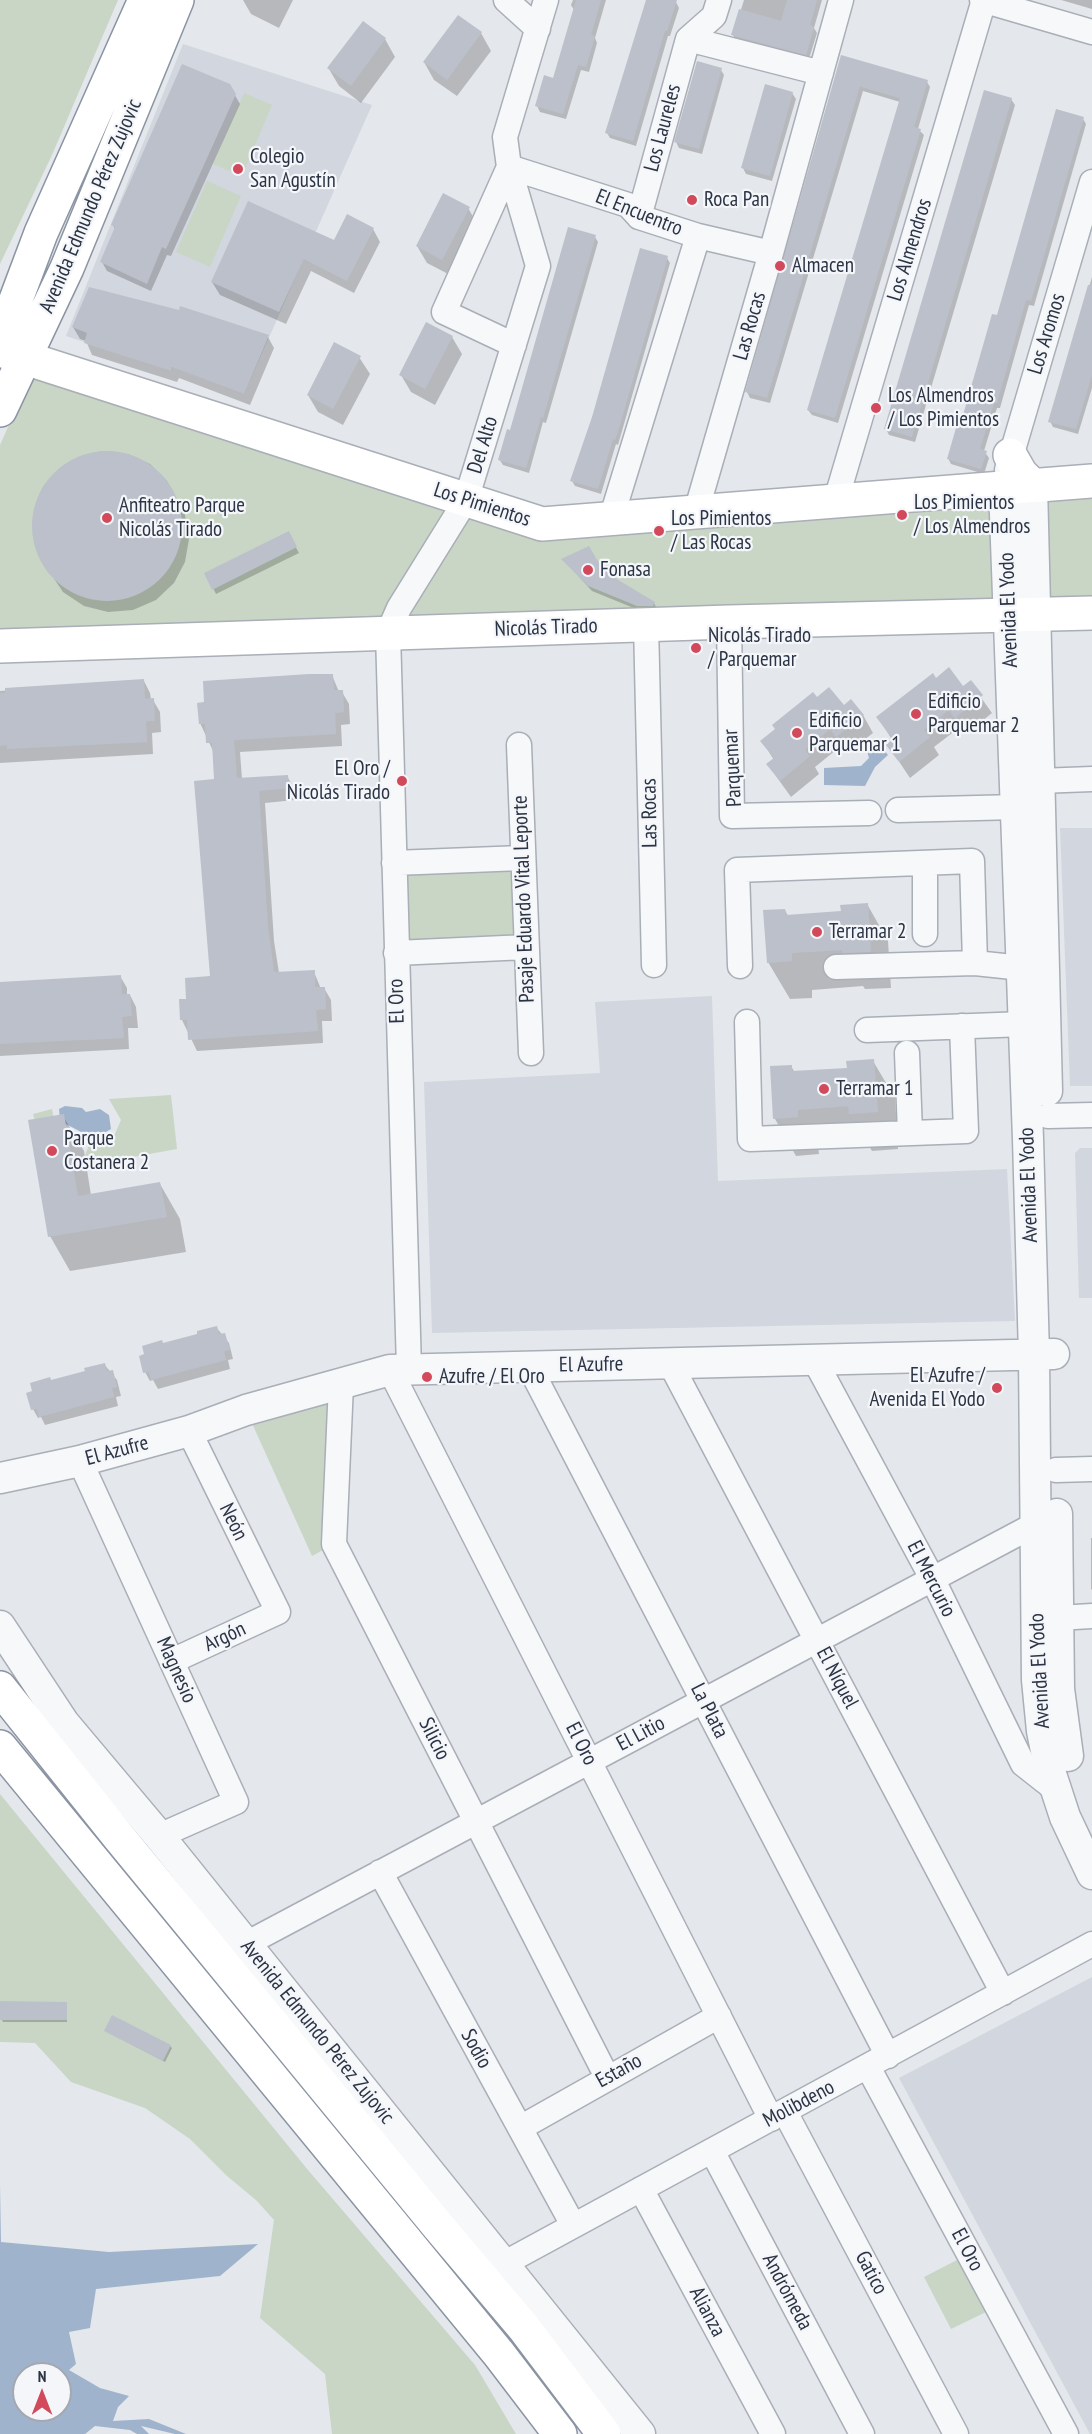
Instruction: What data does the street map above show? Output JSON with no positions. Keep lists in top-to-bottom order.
{
  "streets": {
    "main road": ["Avenida Edmundo Pérez Zujovic", "Los Pimientos", "Nicolás Tirado"],
    "street": [
      "Los Laureles",
      "El Encuentro",
      "Los Almendros",
      "Las Rocas",
      "Los Aromos",
      "Del Alto",
      "Avenida El Yodo",
      "Parquemar",
      "Pasaje Eduardo Vital Leporte",
      "El Oro",
      "El Azufre",
      "Neón",
      "El Mercurio",
      "Argón",
      "Magnesio",
      "El Níquel",
      "La Plata",
      "El Litio",
      "Silicio",
      "Sodio",
      "Estaño",
      "Molibdeno",
      "Gatico",
      "Andrómeda",
      "Alianza"
    ]
  },
  "crossings": [
    ["Los Laureles", "El Encuentro"],
    ["Avenida Edmundo Pérez Zujovic", "Los Pimientos"],
    ["Avenida Edmundo Pérez Zujovic", "Magnesio"],
    ["Avenida Edmundo Pérez Zujovic", "El Litio"],
    ["Avenida Edmundo Pérez Zujovic", "Molibdeno"],
    ["El Encuentro", "Las Rocas"],
    ["El Encuentro", "Del Alto"],
    ["Los Almendros", "Los Pimientos"],
    ["Las Rocas", "Los Pimientos"],
    ["Las Rocas", "Nicolás Tirado"],
    ["Del Alto", "Los Pimientos"],
    ["Del Alto", "Nicolás Tirado"],
    ["Del Alto", "El Oro"],
    ["Los Pimientos", "Avenida El Yodo"],
    ["Avenida El Yodo", "Nicolás Tirado"],
    ["Avenida El Yodo", "El Azufre"],
    ["Avenida El Yodo", "El Mercurio"],
    ["Avenida El Yodo", "El Litio"],
    ["Nicolás Tirado", "Parquemar"],
    ["Nicolás Tirado", "El Oro"],
    ["El Oro", "El Azufre"],
    ["El Oro", "La Plata"],
    ["El Oro", "El Litio"],
    ["El Oro", "Estaño"],
    ["El Oro", "Molibdeno"],
    ["El Oro", "Gatico"],
    ["El Azufre", "Neón"],
    ["El Azufre", "El Mercurio"],
    ["El Azufre", "Magnesio"],
    ["El Azufre", "El Níquel"],
    ["El Azufre", "La Plata"],
    ["El Azufre", "Silicio"],
    ["Neón", "Argón"],
    ["El Mercurio", "El Litio"],
    ["Argón", "Magnesio"],
    ["El Níquel", "El Litio"],
    ["El Níquel", "Molibdeno"],
    ["La Plata", "El Litio"],
    ["La Plata", "Molibdeno"],
    ["El Litio", "Silicio"],
    ["El Litio", "Sodio"],
    ["Silicio", "Estaño"],
    ["Sodio", "Estaño"],
    ["Sodio", "Molibdeno"],
    ["Molibdeno", "Gatico"],
    ["Molibdeno", "Andrómeda"],
    ["Molibdeno", "Alianza"]
  ],
  "places": [
    "Colegio San Agustín",
    "Roca Pan",
    "Almacen",
    "Los Almendros / Los Pimientos",
    "Los Pimientos / Los Almendros",
    "Anfiteatro Parque Nicolás Tirado",
    "Los Pimientos / Las Rocas",
    "Fonasa",
    "Nicolás Tirado / Parquemar",
    "Edificio Parquemar 2",
    "Edificio Parquemar 1",
    "El Oro / Nicolás Tirado",
    "Terramar 2",
    "Terramar 1",
    "Parque Costanera 2",
    "Azufre / El Oro",
    "El Azufre / Avenida El Yodo"
  ],
  "north": "top"
}
